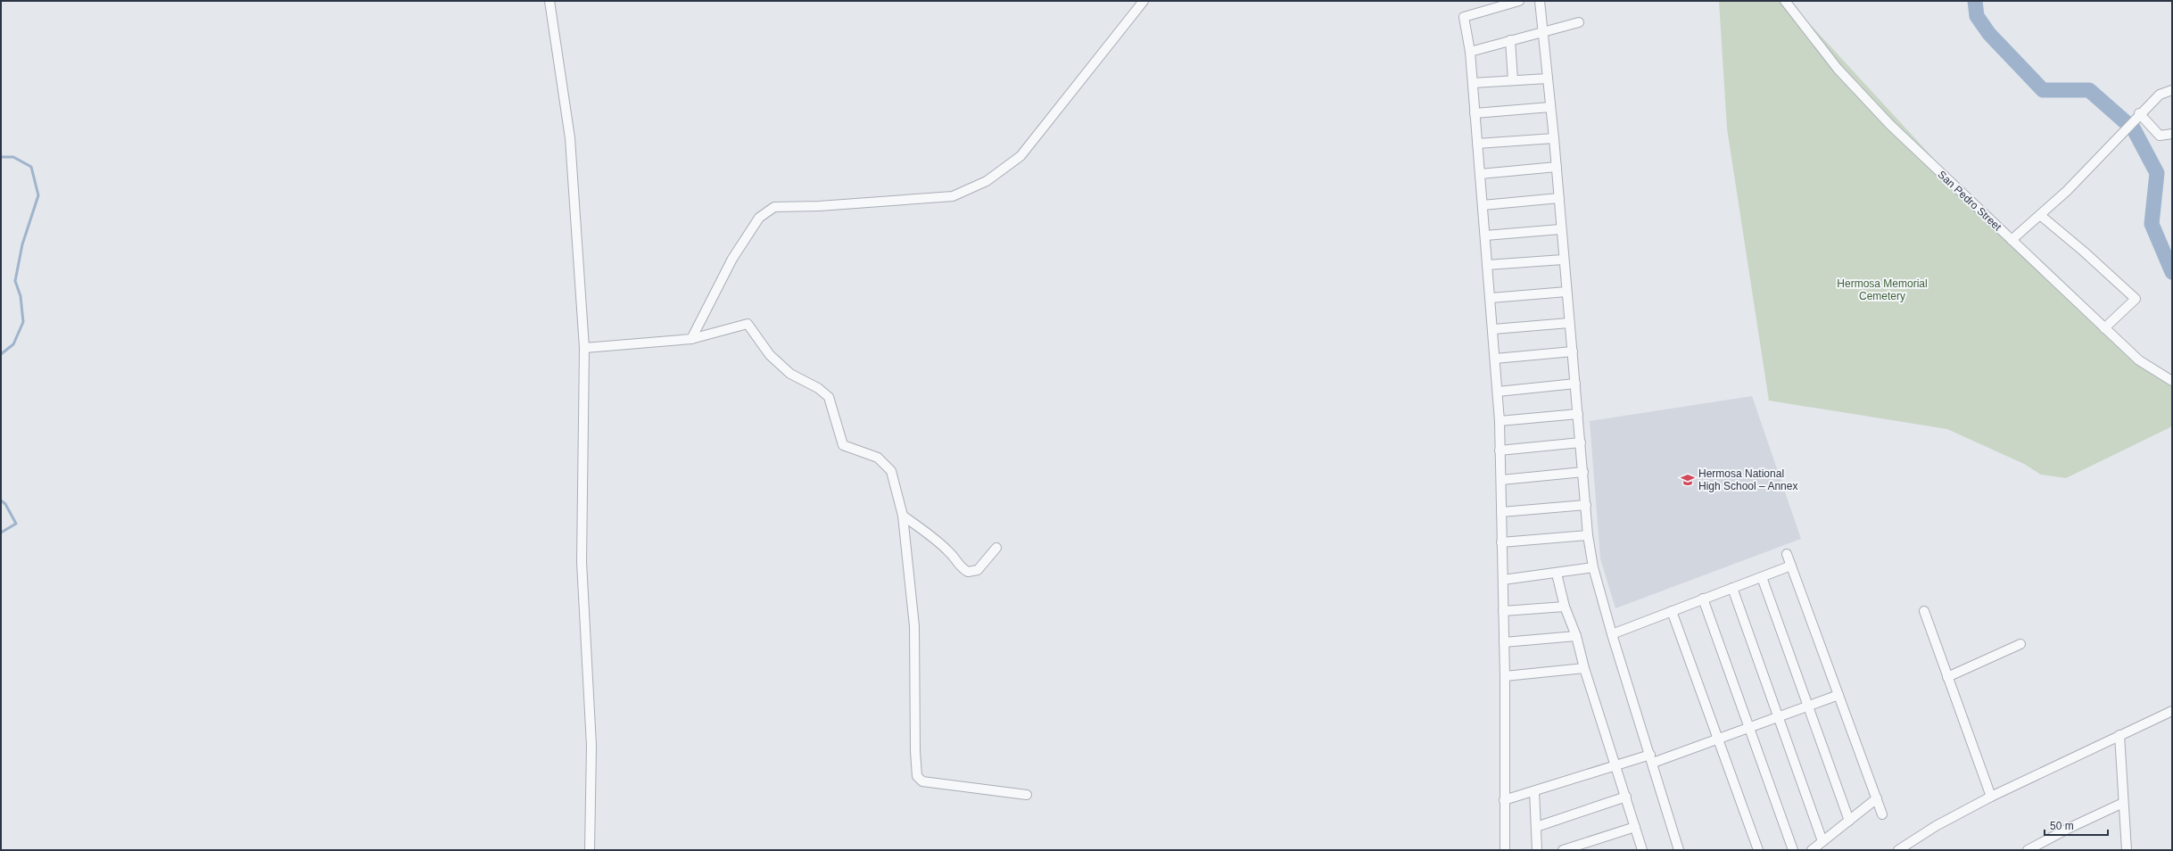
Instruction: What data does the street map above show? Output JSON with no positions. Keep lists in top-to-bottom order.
{
  "streets": {
    "street": ["San Pedro Street"]
  },
  "parks": ["Hermosa Memorial Cemetery"],
  "places": {
    "school or university": ["Hermosa National High School – Annex"]
  },
  "scale_bar": "50 m"
}
